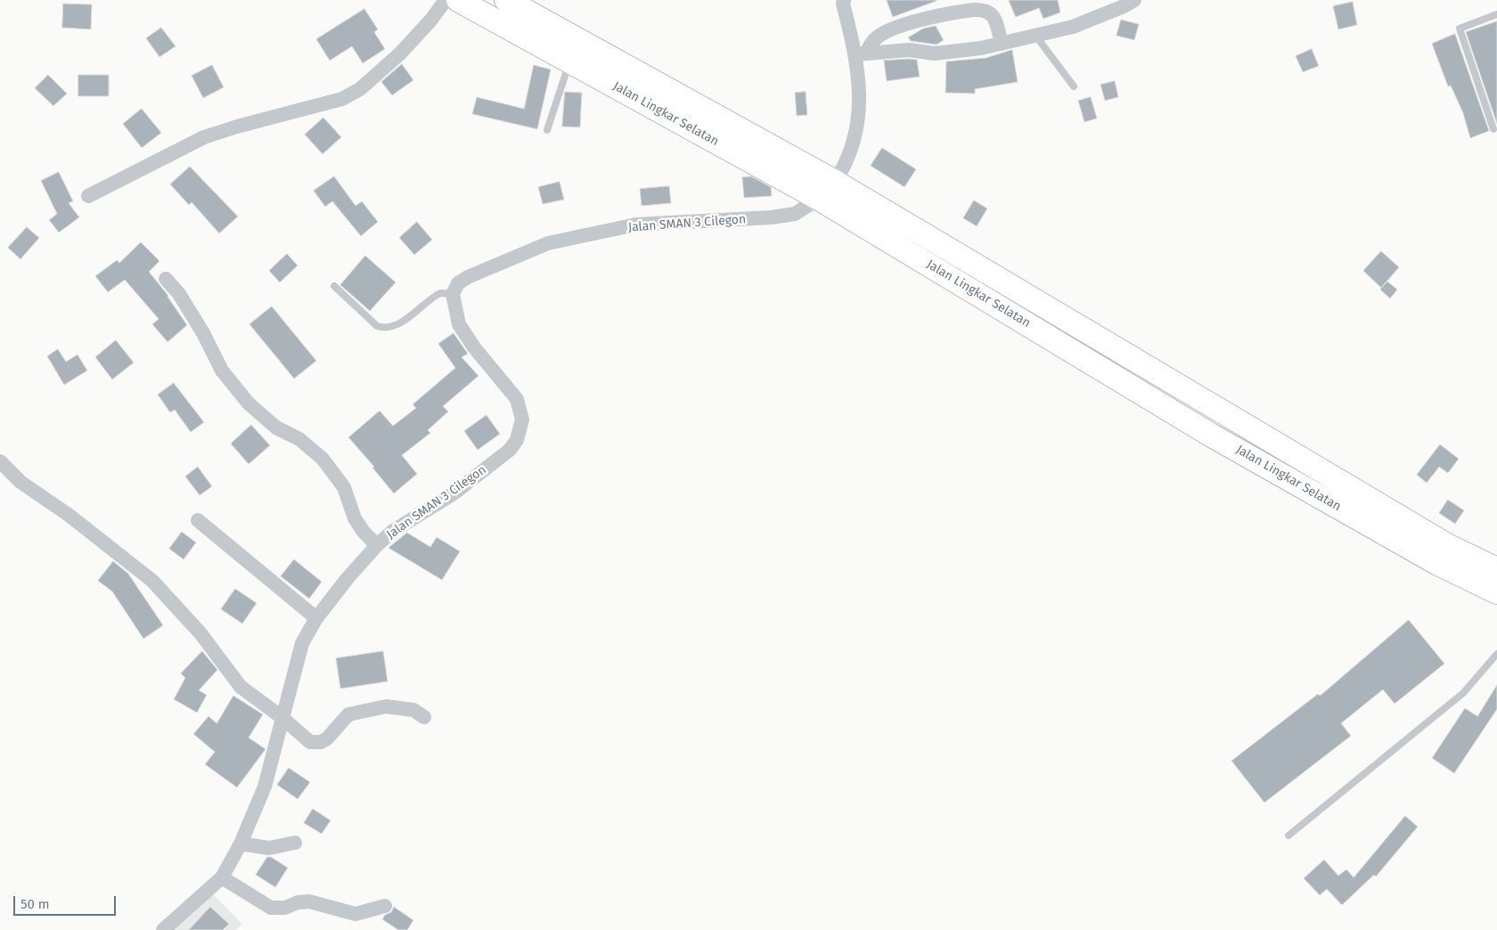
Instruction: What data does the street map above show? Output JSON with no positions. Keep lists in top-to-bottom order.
{
  "streets": {
    "highway": ["Jalan Lingkar Selatan"],
    "street": ["Jalan SMAN 3 Cilegon"]
  },
  "crossings": [
    ["Jalan Lingkar Selatan", "Jalan SMAN 3 Cilegon"]
  ],
  "scale_bar": "50 m"
}
